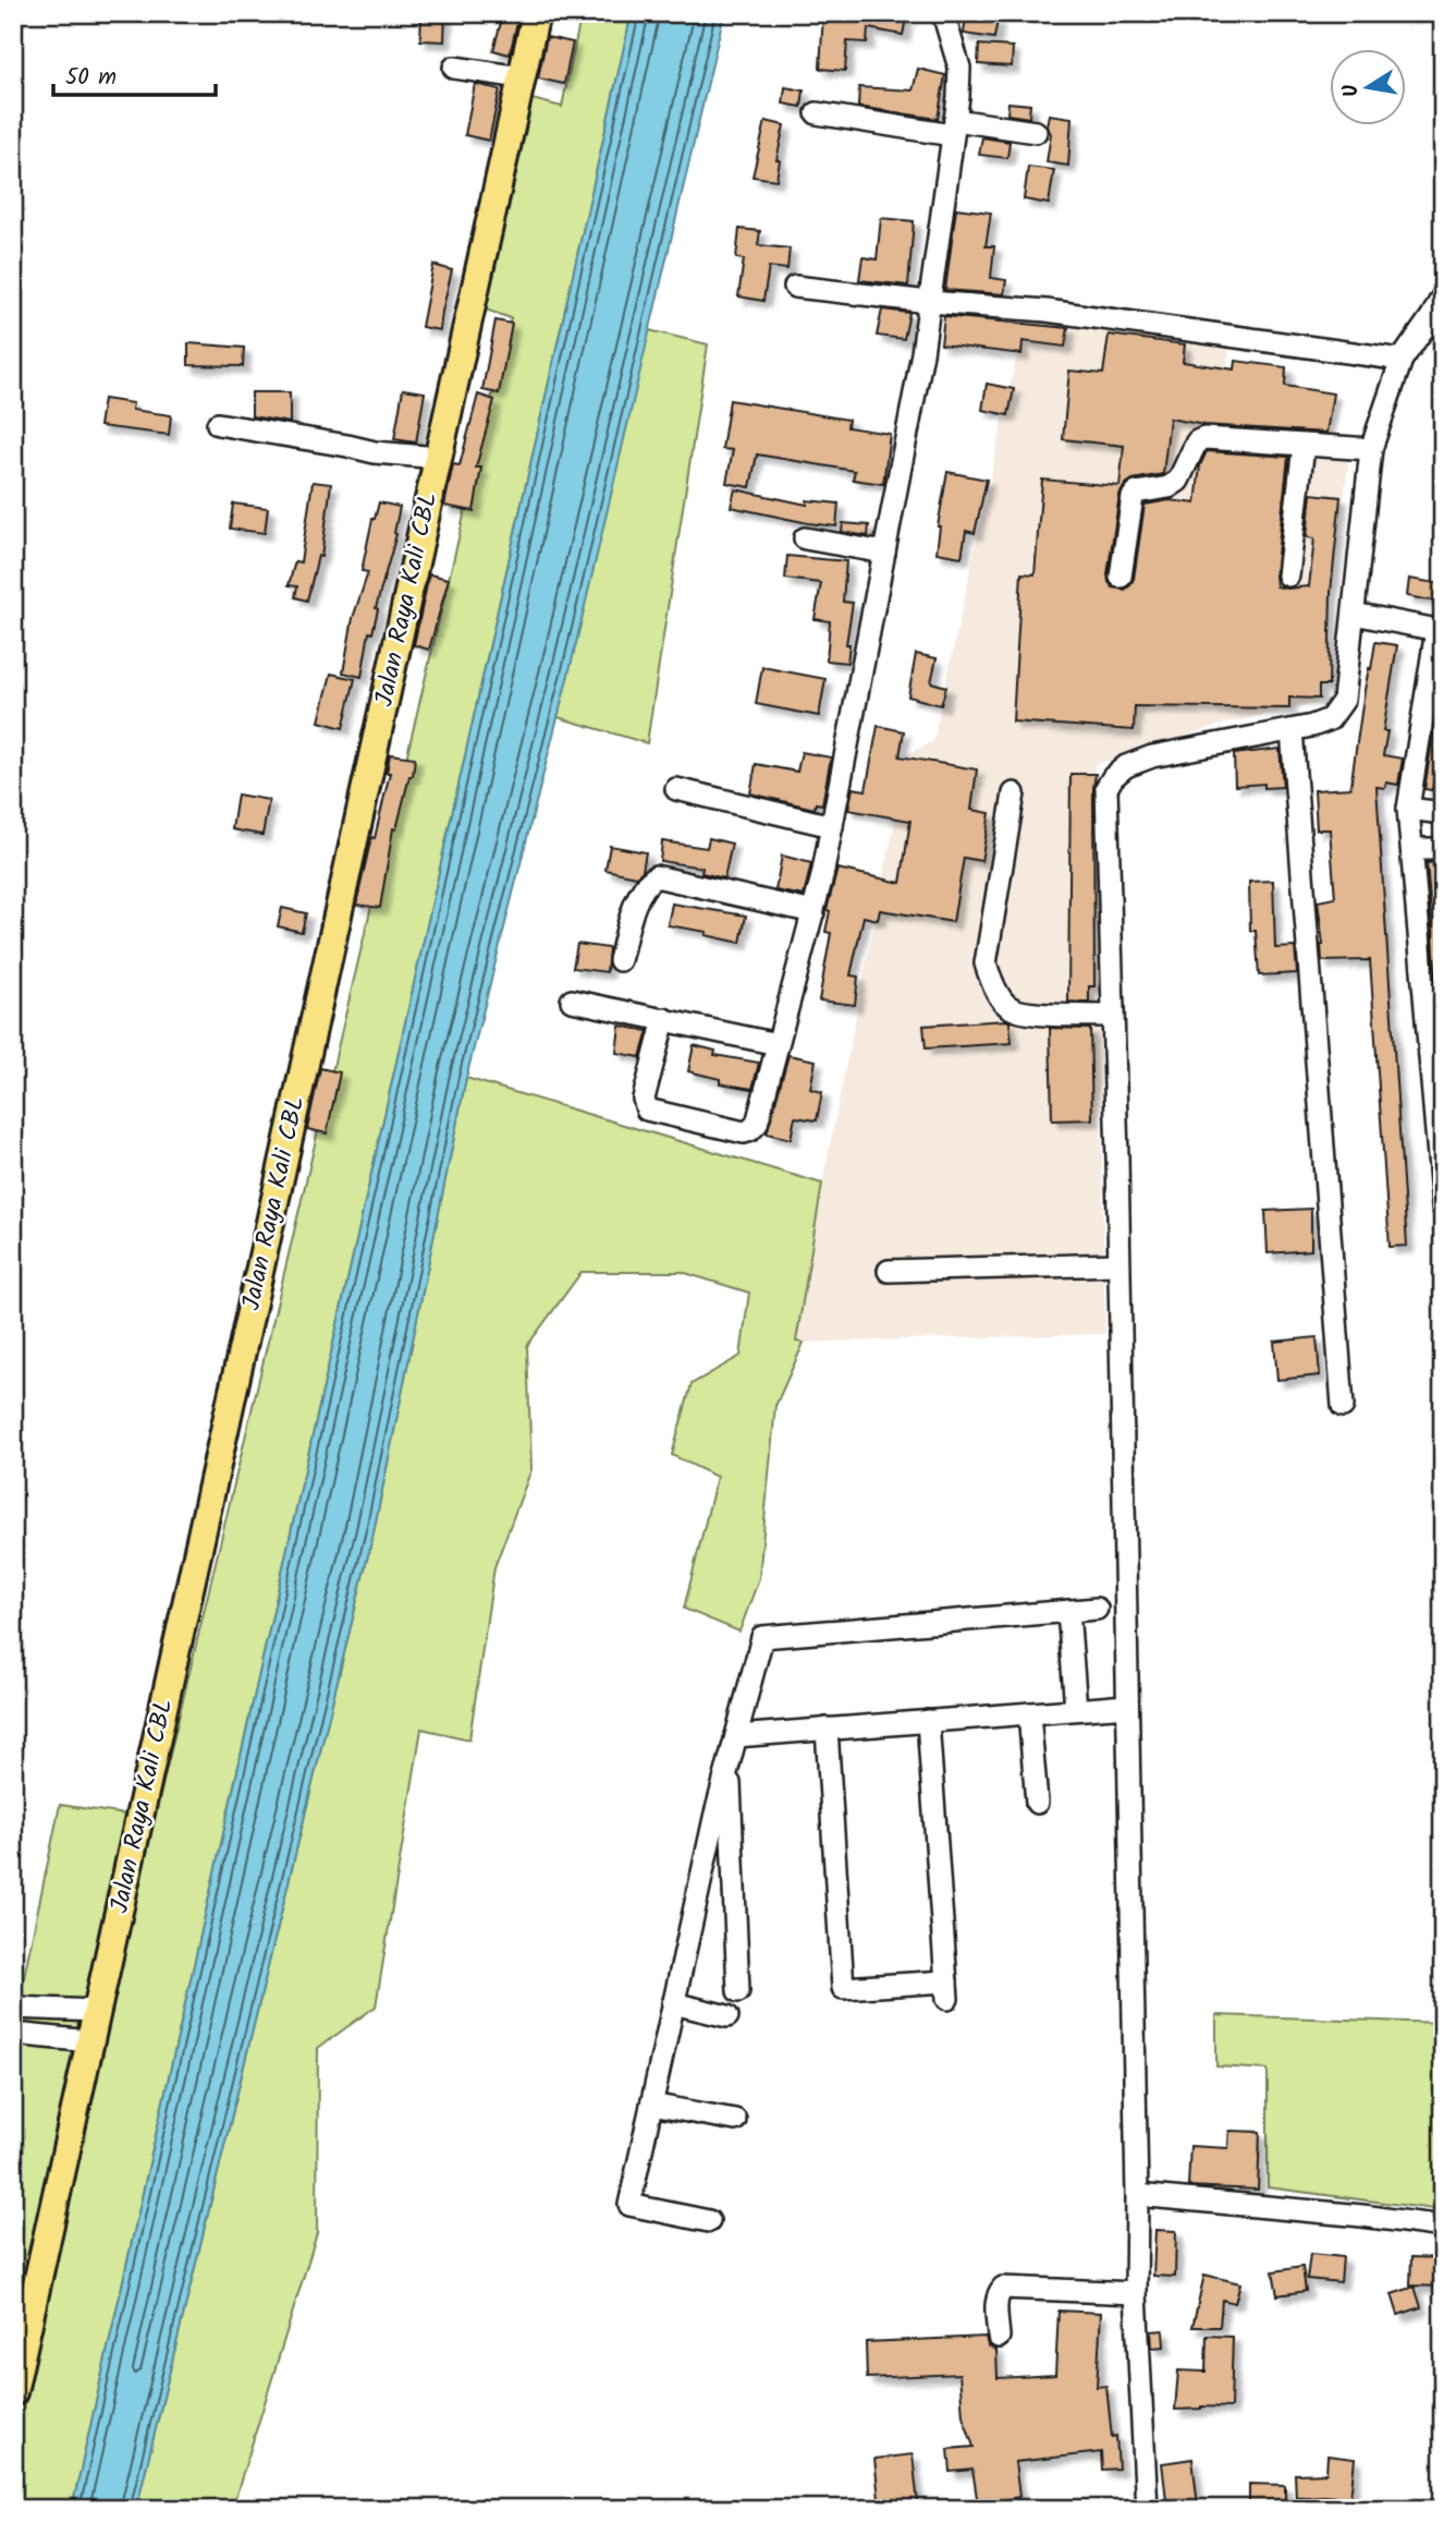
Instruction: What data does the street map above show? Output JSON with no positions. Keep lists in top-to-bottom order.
{
  "streets": {
    "main road": ["Jalan Raya Kali CBL"]
  },
  "scale_bar": "50 m",
  "north": "left"
}
